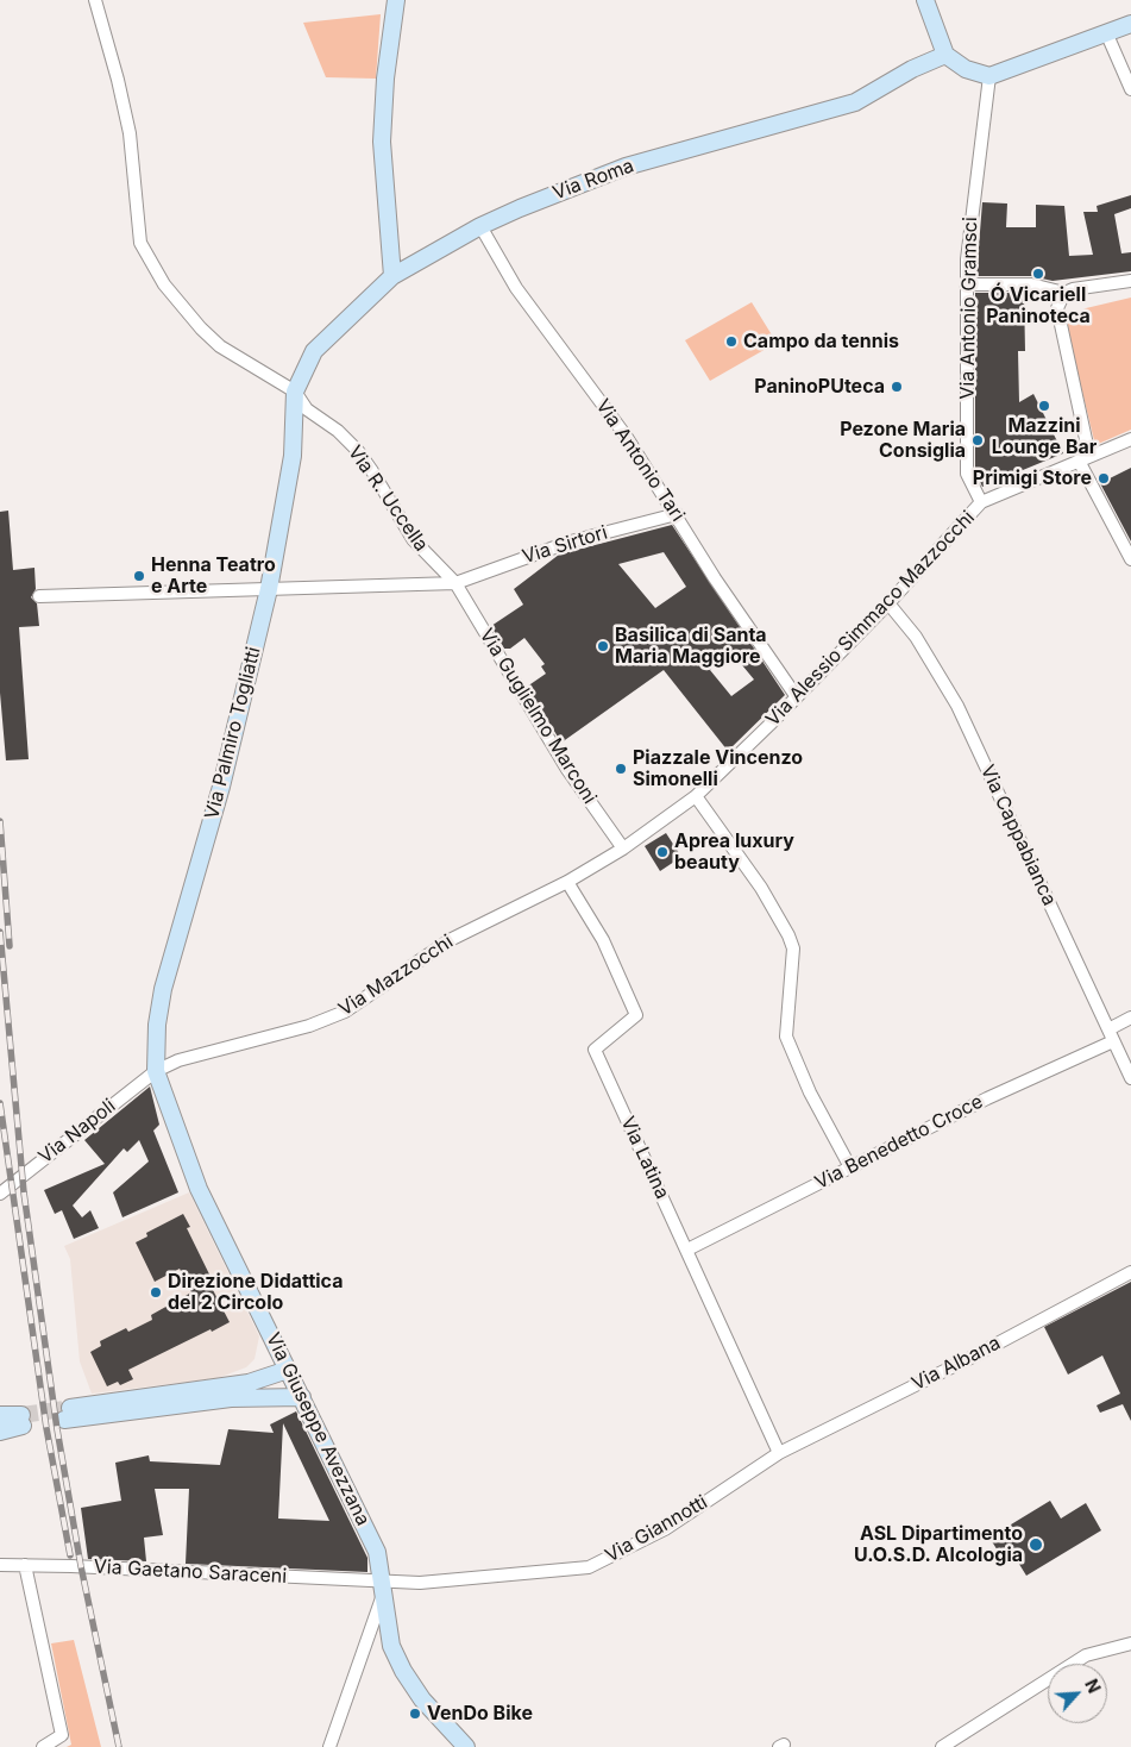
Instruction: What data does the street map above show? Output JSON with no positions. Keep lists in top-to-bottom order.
{
  "streets": {
    "street": [
      "Via Roma",
      "Via Antonio Gramsci",
      "Via Antonio Tari",
      "Via R. Uccella",
      "Via Sirtori",
      "Via Alessio Simmaco Mazzocchi",
      "Via Guglielmo Marconi",
      "Via Palmiro Togliatti",
      "Via Cappabianca",
      "Via Mazzocchi",
      "Via Napoli",
      "Via Benedetto Croce",
      "Via Latina",
      "Via Albana",
      "Via Giuseppe Avezzana",
      "Via Giannotti",
      "Via Gaetano Saraceni"
    ]
  },
  "crossings": [
    ["Via Roma", "Via Antonio Tari"],
    ["Via Roma", "Via R. Uccella"],
    ["Via Roma", "Via Palmiro Togliatti"],
    ["Via Antonio Gramsci", "Via Alessio Simmaco Mazzocchi"],
    ["Via Antonio Tari", "Via Sirtori"],
    ["Via Antonio Tari", "Via Alessio Simmaco Mazzocchi"],
    ["Via R. Uccella", "Via Sirtori"],
    ["Via R. Uccella", "Via Guglielmo Marconi"],
    ["Via R. Uccella", "Via Palmiro Togliatti"],
    ["Via Sirtori", "Via Guglielmo Marconi"],
    ["Via Sirtori", "Via Palmiro Togliatti"],
    ["Via Alessio Simmaco Mazzocchi", "Via Guglielmo Marconi"],
    ["Via Alessio Simmaco Mazzocchi", "Via Cappabianca"],
    ["Via Alessio Simmaco Mazzocchi", "Via Mazzocchi"],
    ["Via Guglielmo Marconi", "Via Mazzocchi"],
    ["Via Palmiro Togliatti", "Via Mazzocchi"],
    ["Via Palmiro Togliatti", "Via Napoli"],
    ["Via Palmiro Togliatti", "Via Giuseppe Avezzana"],
    ["Via Cappabianca", "Via Benedetto Croce"],
    ["Via Mazzocchi", "Via Napoli"],
    ["Via Mazzocchi", "Via Latina"],
    ["Via Mazzocchi", "Via Giuseppe Avezzana"],
    ["Via Napoli", "Via Giuseppe Avezzana"],
    ["Via Benedetto Croce", "Via Latina"],
    ["Via Latina", "Via Albana"],
    ["Via Latina", "Via Giannotti"],
    ["Via Albana", "Via Giannotti"],
    ["Via Giuseppe Avezzana", "Via Giannotti"],
    ["Via Giuseppe Avezzana", "Via Gaetano Saraceni"],
    ["Via Giannotti", "Via Gaetano Saraceni"]
  ],
  "places": [
    "Ó Vicariell Paninoteca",
    "Campo da tennis",
    "PaninoPUteca",
    "Mazzini Lounge Bar",
    "Pezone Maria Consiglia",
    "Primigi Store",
    "Henna Teatro e Arte",
    "Basilica di Santa Maria Maggiore",
    "Piazzale Vincenzo Simonelli",
    "Aprea luxury beauty",
    "Direzione Didattica del 2 Circolo",
    "ASL Dipartimento U.O.S.D. Alcologia",
    "VenDo Bike"
  ],
  "north": "top right"
}
